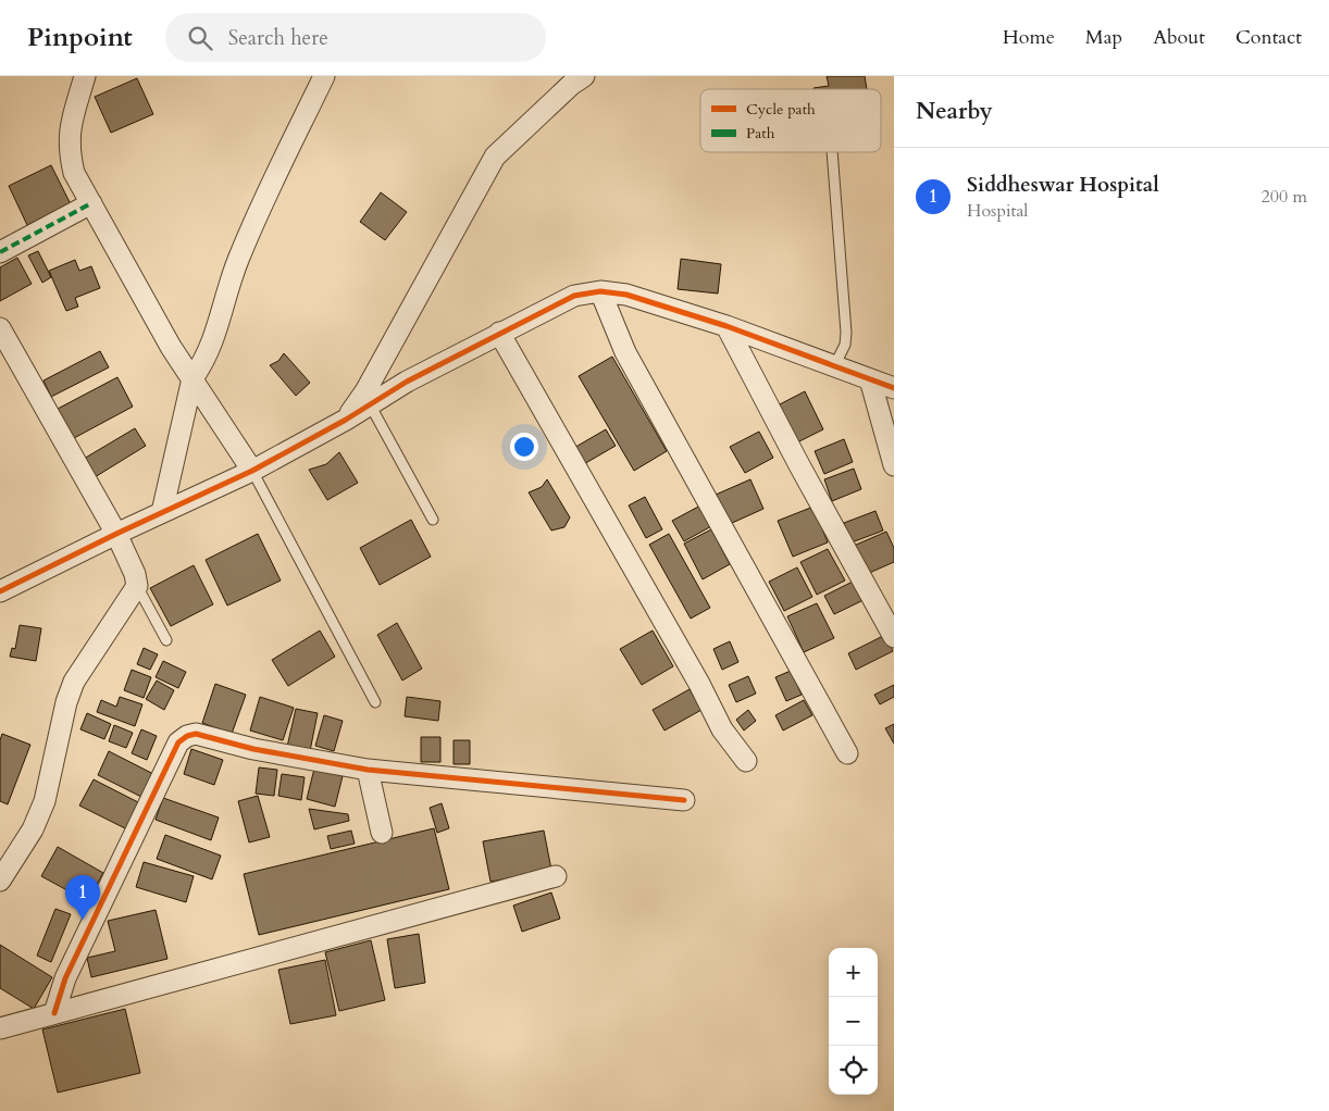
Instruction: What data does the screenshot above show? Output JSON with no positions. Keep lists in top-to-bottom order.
{
  "legend": ["Cycle path", "Path"],
  "page": {
    "header": "Pinpoint",
    "search": "Search here",
    "nav": [
      "Home",
      "Map",
      "About",
      "Contact"
    ],
    "heading": "Nearby",
    "list": [
      {
        "mark": "1",
        "name": "Siddheswar Hospital",
        "note": "Hospital",
        "value": "200 m"
      }
    ],
    "pins": "1",
    "map_buttons": ["+", "−"]
  }
}
